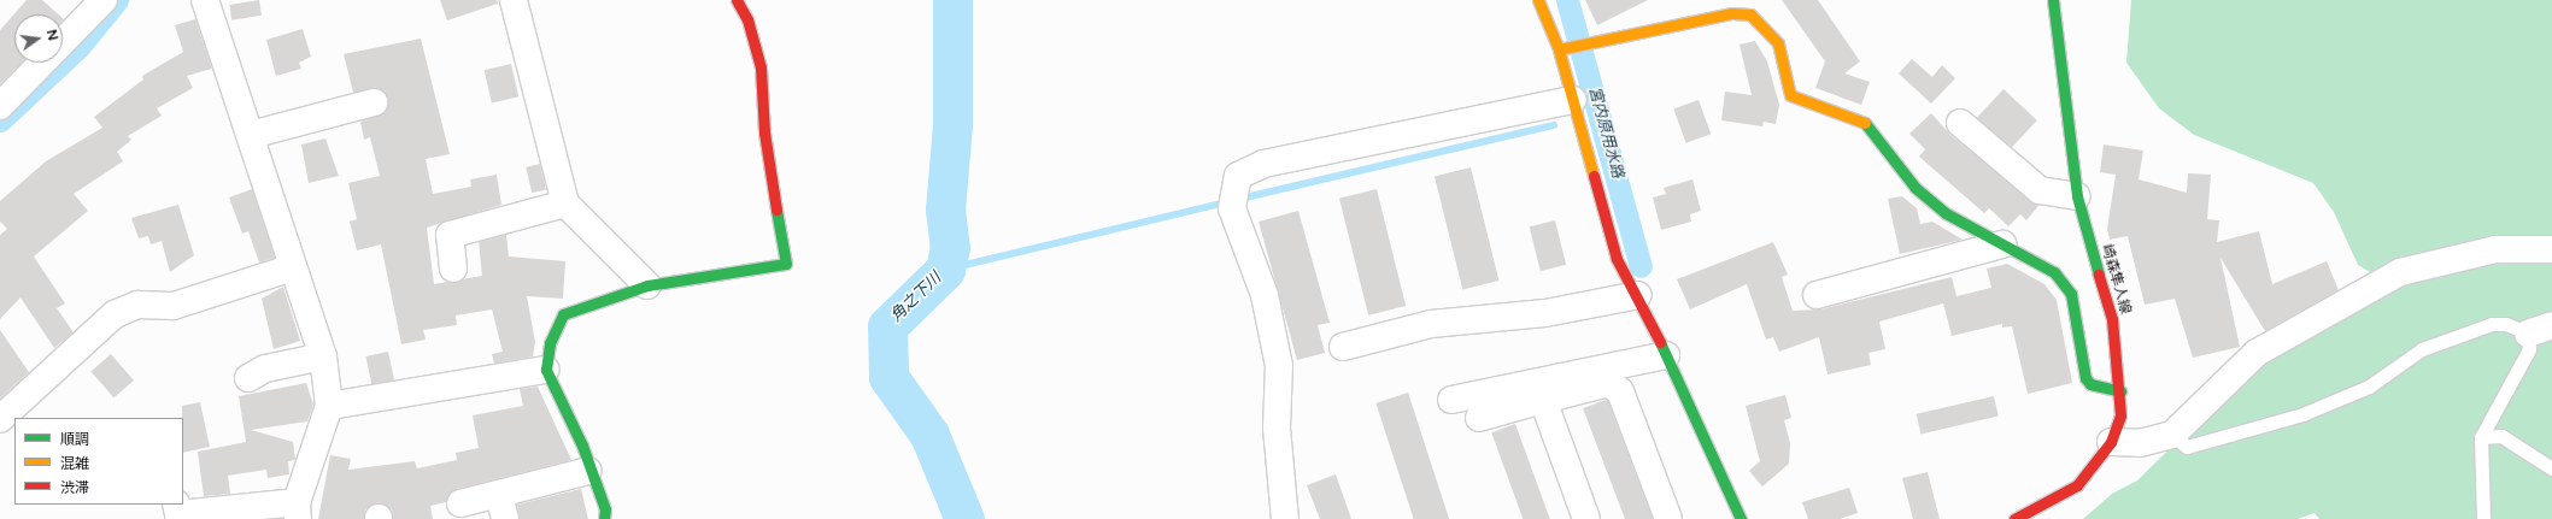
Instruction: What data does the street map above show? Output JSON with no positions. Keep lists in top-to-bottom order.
{
  "streets": {
    "street": ["崎森隼人線"]
  },
  "water": ["宮内原用水路", "角之下川"],
  "legend": ["順調", "混雑", "渋滞"],
  "north": "right"
}
